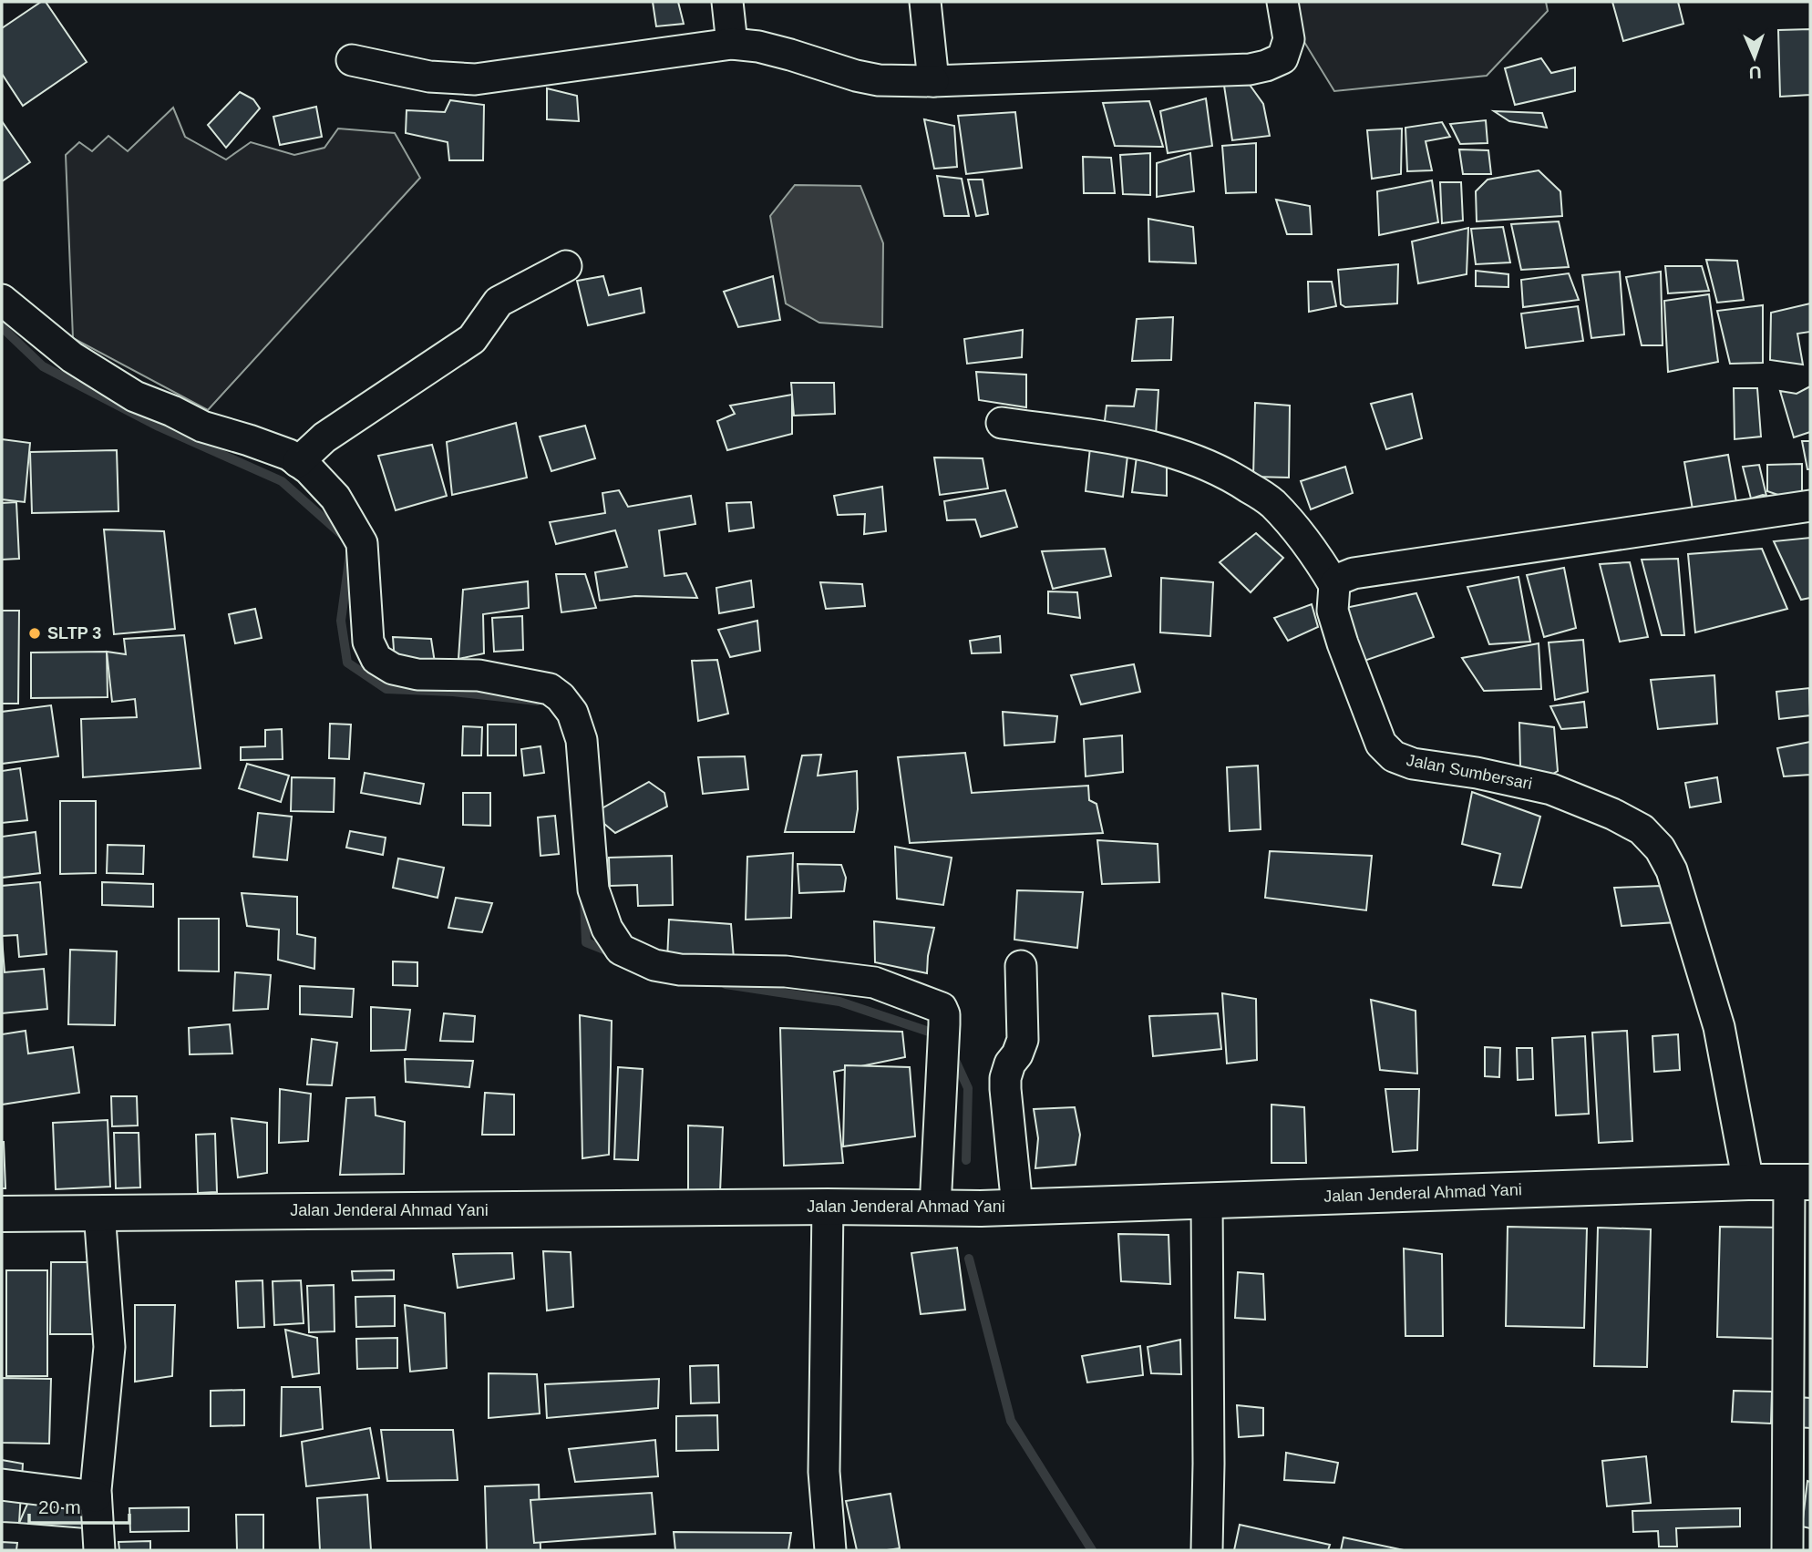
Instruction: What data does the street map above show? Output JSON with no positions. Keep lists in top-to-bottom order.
{
  "streets": {
    "main road": ["Jalan Jenderal Ahmad Yani"],
    "street": ["Jalan Sumbersari"]
  },
  "crossings": [
    ["Jalan Sumbersari", "Jalan Jenderal Ahmad Yani"]
  ],
  "places": ["SLTP 3"],
  "scale_bar": "20 m",
  "north": "bottom"
}
